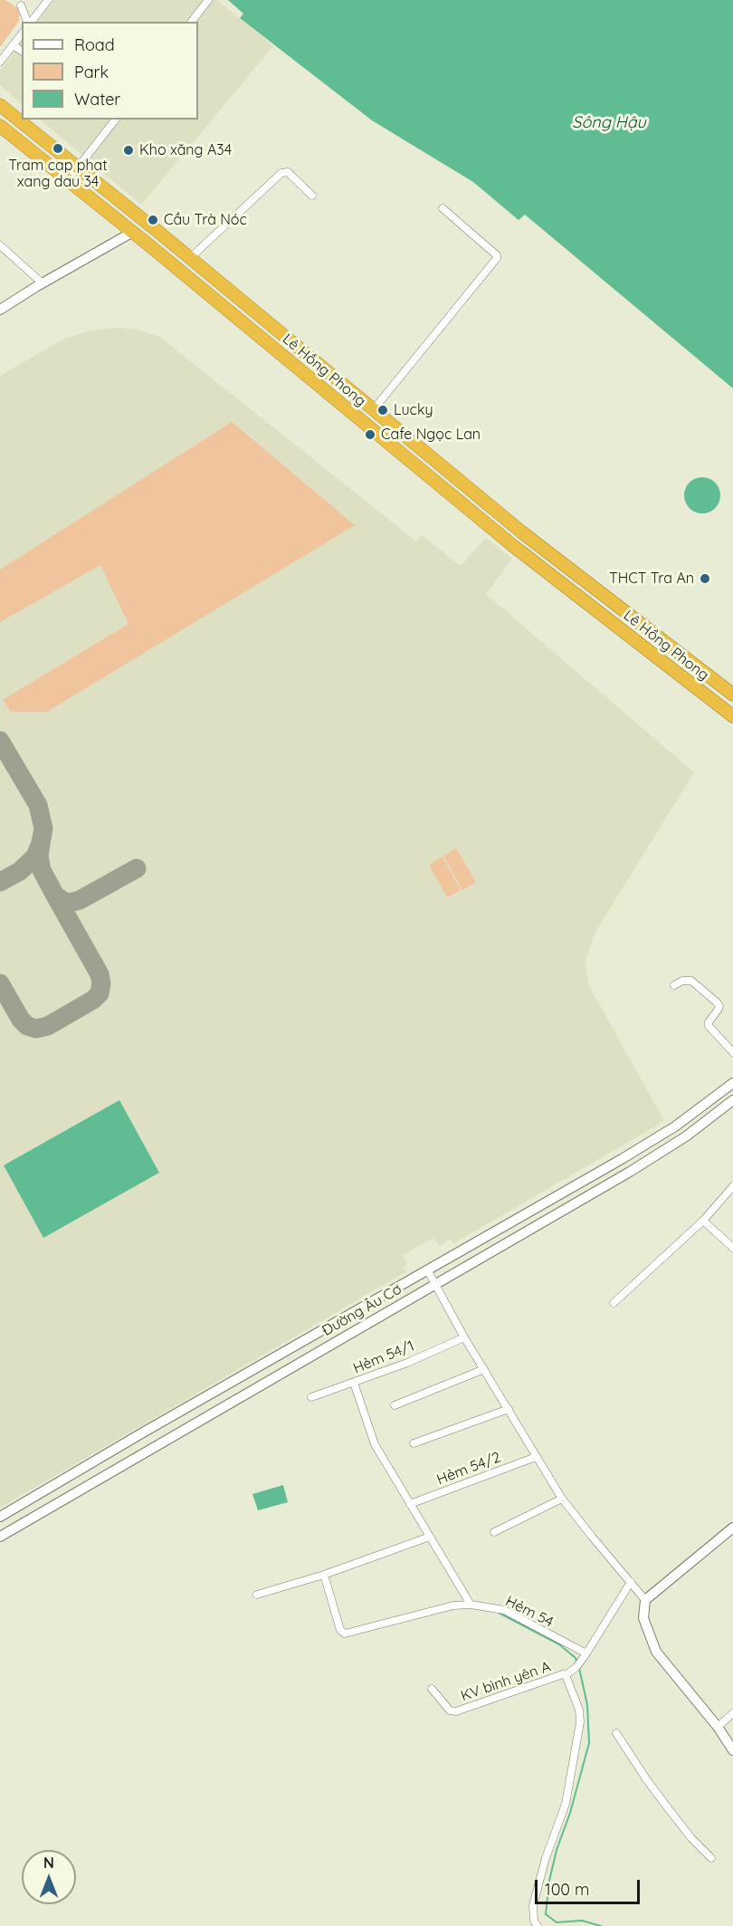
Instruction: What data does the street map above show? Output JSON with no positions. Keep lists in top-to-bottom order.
{
  "streets": {
    "highway": ["Lê Hồng Phong"],
    "street": [
      "Đường Âu Cơ",
      "Hẻm 54/1",
      "Hẻm 54/2",
      "Hẻm 54",
      "KV bình yên A"
    ]
  },
  "water": ["Sông Hậu"],
  "places": [
    "Tram cap phat xang dau 34",
    "Kho xăng A34",
    "Cầu Trà Nóc",
    "Lucky",
    "Cafe Ngọc Lan",
    "THCT Tra An"
  ],
  "legend": ["Road", "Park", "Water"],
  "scale_bar": "100 m",
  "north": "top"
}
